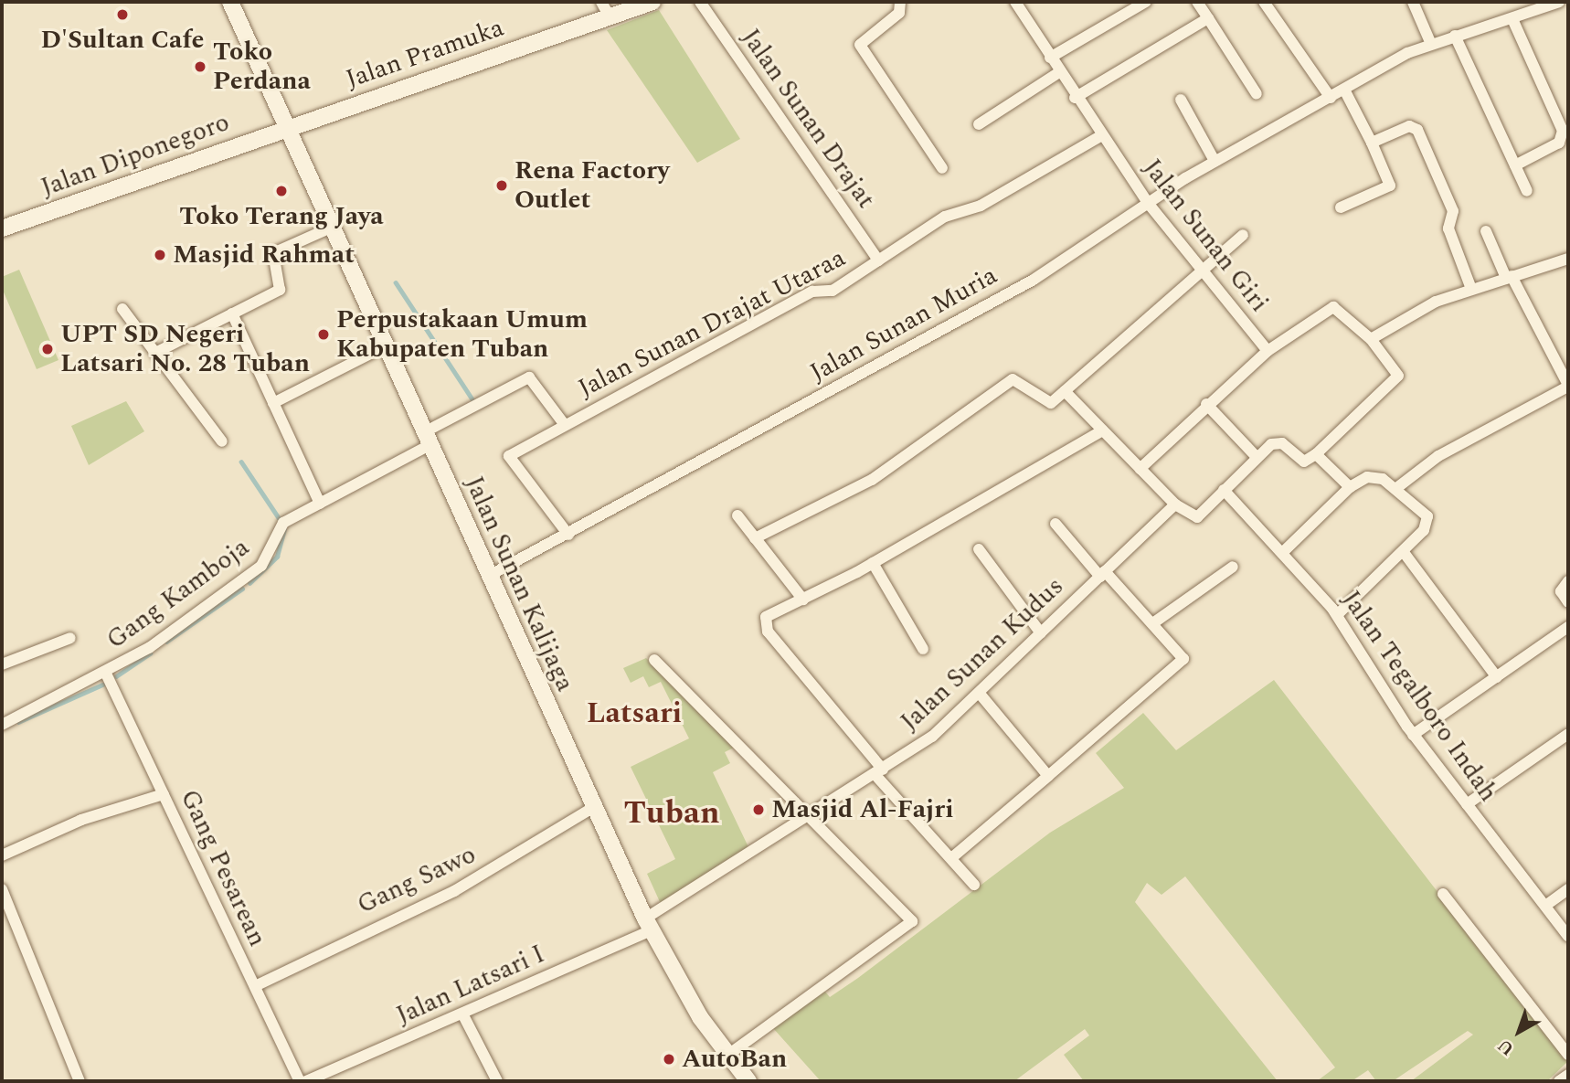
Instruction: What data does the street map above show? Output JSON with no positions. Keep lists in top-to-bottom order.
{
  "streets": {
    "main road": ["Jalan Pramuka", "Jalan Diponegoro", "Jalan Sunan Kalijaga"],
    "street": [
      "Jalan Sunan Drajat",
      "Jalan Sunan Giri",
      "Jalan Sunan Drajat Utaraa",
      "Jalan Sunan Muria",
      "Gang Kamboja",
      "Jalan Sunan Kudus",
      "Jalan Tegalboro Indah",
      "Gang Pesarean",
      "Gang Sawo",
      "Jalan Latsari I"
    ]
  },
  "crossings": [
    ["Jalan Pramuka", "Jalan Diponegoro"],
    ["Jalan Pramuka", "Jalan Sunan Kalijaga"],
    ["Jalan Sunan Drajat", "Jalan Sunan Drajat Utaraa"],
    ["Jalan Diponegoro", "Jalan Sunan Kalijaga"],
    ["Jalan Sunan Giri", "Jalan Sunan Drajat Utaraa"],
    ["Jalan Sunan Giri", "Jalan Sunan Muria"],
    ["Jalan Sunan Drajat Utaraa", "Jalan Sunan Muria"],
    ["Jalan Sunan Drajat Utaraa", "Gang Kamboja"],
    ["Jalan Sunan Muria", "Jalan Sunan Kalijaga"],
    ["Jalan Sunan Kalijaga", "Gang Kamboja"],
    ["Jalan Sunan Kalijaga", "Jalan Sunan Kudus"],
    ["Jalan Sunan Kalijaga", "Gang Sawo"],
    ["Jalan Sunan Kalijaga", "Jalan Latsari I"],
    ["Gang Kamboja", "Gang Pesarean"],
    ["Jalan Sunan Kudus", "Jalan Latsari I"],
    ["Gang Pesarean", "Gang Sawo"]
  ],
  "districts": ["Latsari", "Tuban"],
  "places": [
    "D'Sultan Cafe",
    "Toko Perdana",
    "Rena Factory Outlet",
    "Toko Terang Jaya",
    "Masjid Rahmat",
    "Perpustakaan Umum Kabupaten Tuban",
    "UPT SD Negeri Latsari No. 28 Tuban",
    "Masjid Al-Fajri",
    "AutoBan"
  ],
  "north": "bottom left"
}
